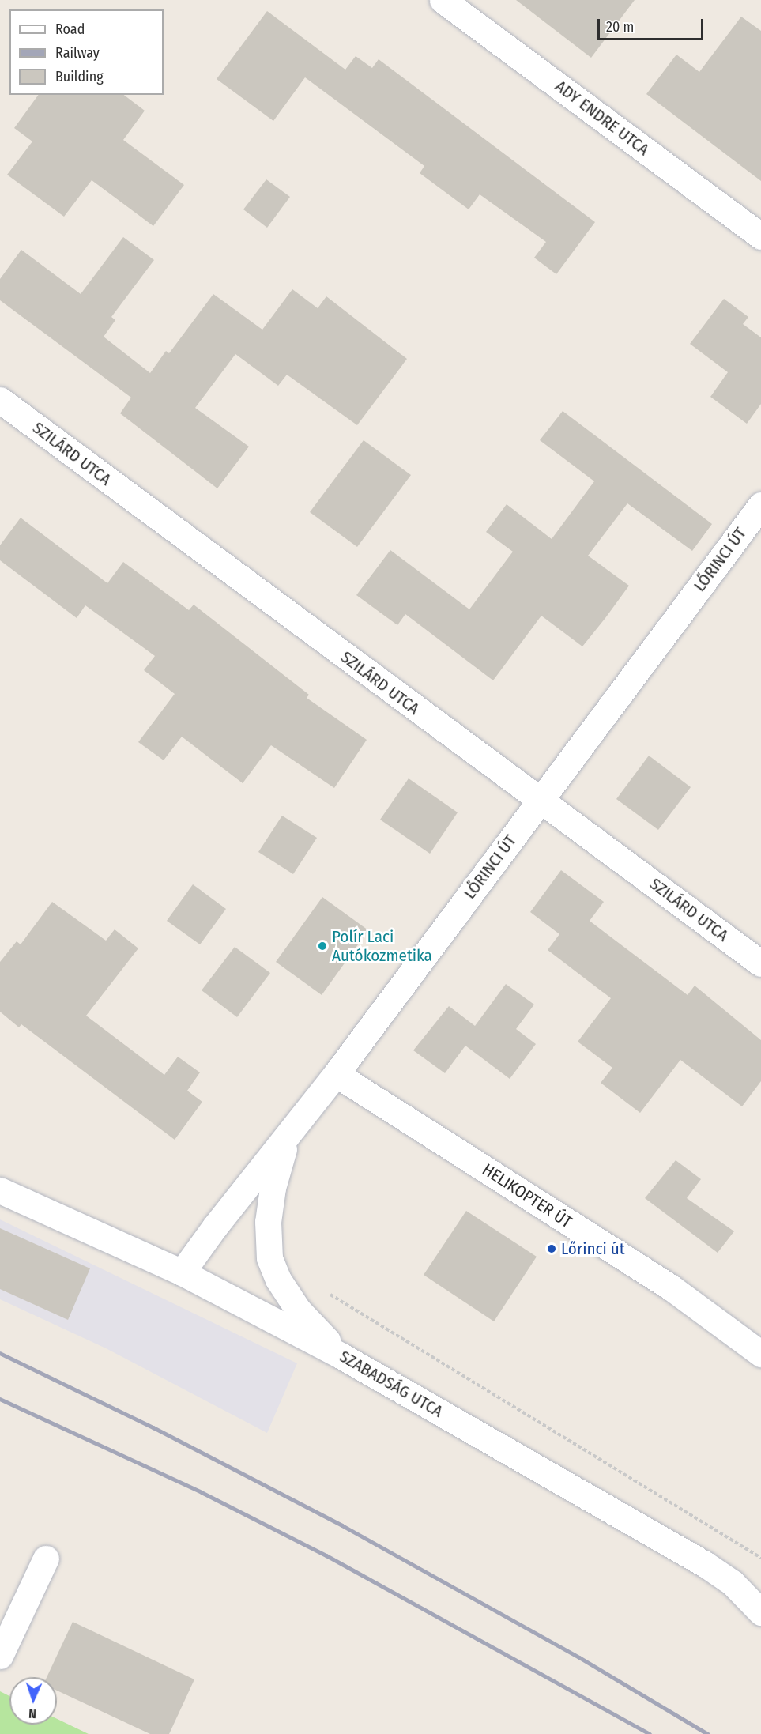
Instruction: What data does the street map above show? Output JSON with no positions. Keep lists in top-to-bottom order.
{
  "streets": {
    "street": [
      "ADY ENDRE UTCA",
      "SZILÁRD UTCA",
      "LŐRINCI ÚT",
      "HELIKOPTER ÚT",
      "SZABADSÁG UTCA"
    ]
  },
  "crossings": [
    ["SZILÁRD UTCA", "LŐRINCI ÚT"],
    ["LŐRINCI ÚT", "HELIKOPTER ÚT"],
    ["LŐRINCI ÚT", "SZABADSÁG UTCA"]
  ],
  "places": ["Polír Laci Autókozmetika", "Lőrinci út"],
  "legend": ["Road", "Railway", "Building"],
  "scale_bar": "20 m",
  "north": "bottom"
}
